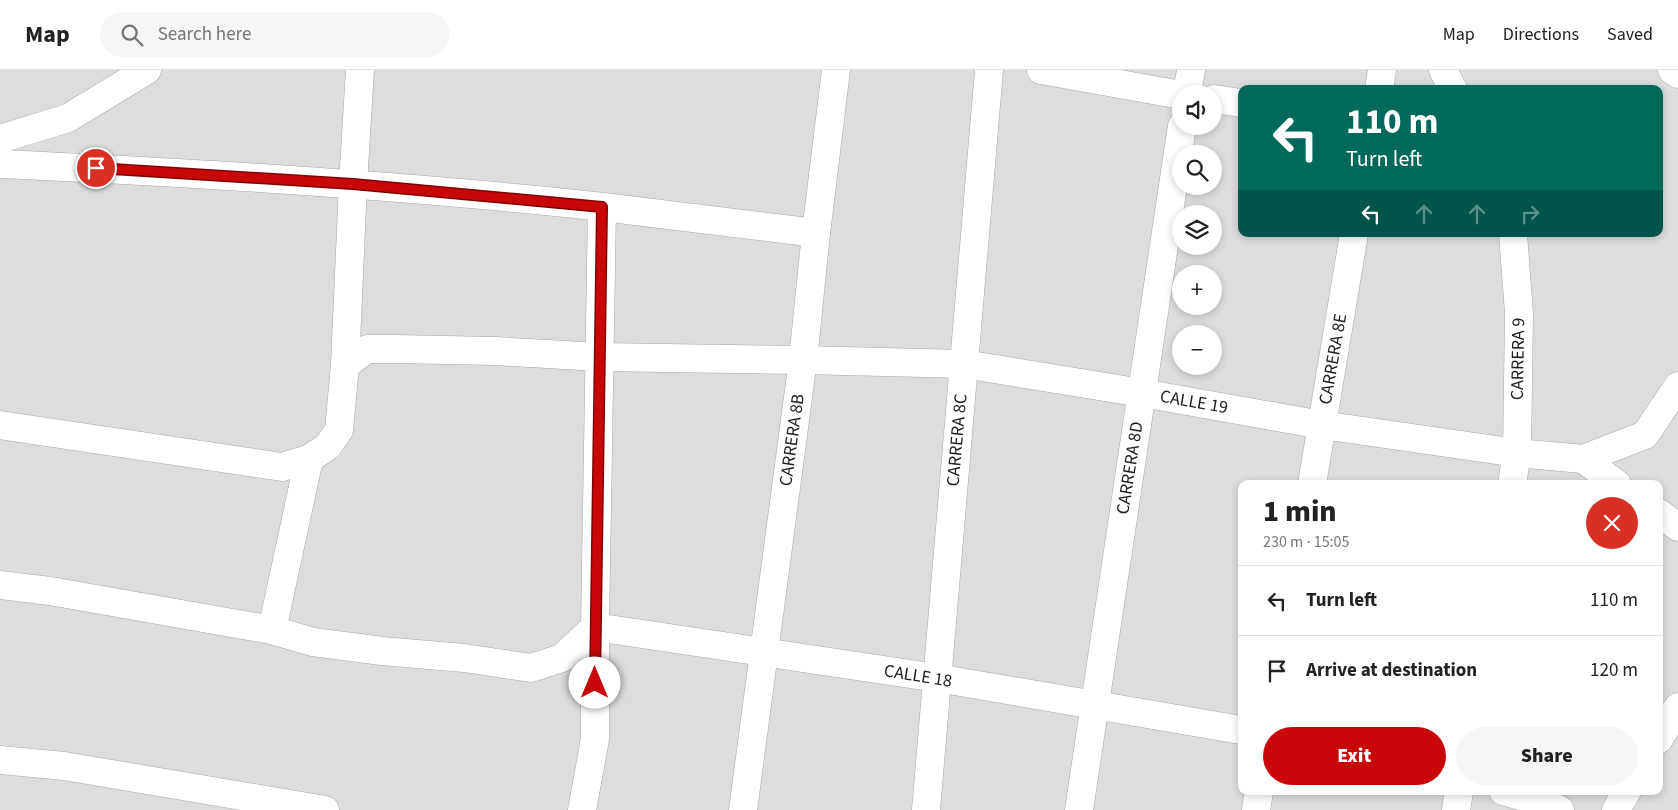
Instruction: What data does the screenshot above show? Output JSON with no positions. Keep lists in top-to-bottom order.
{
  "streets": {
    "street": [
      "CARRERA 8E",
      "CARRERA 9",
      "CALLE 19",
      "CARRERA 8B",
      "CARRERA 8C",
      "CARRERA 8D",
      "CALLE 18"
    ]
  },
  "crossings": [
    ["CARRERA 8E", "CALLE 19"],
    ["CARRERA 9", "CALLE 19"],
    ["CALLE 19", "CARRERA 8B"],
    ["CALLE 19", "CARRERA 8C"],
    ["CALLE 19", "CARRERA 8D"],
    ["CARRERA 8B", "CALLE 18"],
    ["CARRERA 8C", "CALLE 18"],
    ["CARRERA 8D", "CALLE 18"]
  ],
  "page": {
    "header": "Map",
    "search": "Search here",
    "nav": ["Map", "Directions", "Saved"],
    "map_buttons": ["+", "−"],
    "turn": ["110 m", "Turn left"],
    "heading": ["1 min", "230 m · 15:05"],
    "list": [
      {
        "name": "Turn left",
        "value": "110 m"
      },
      {
        "name": "Arrive at destination",
        "value": "120 m"
      }
    ],
    "buttons": ["Exit", "Share"]
  }
}
